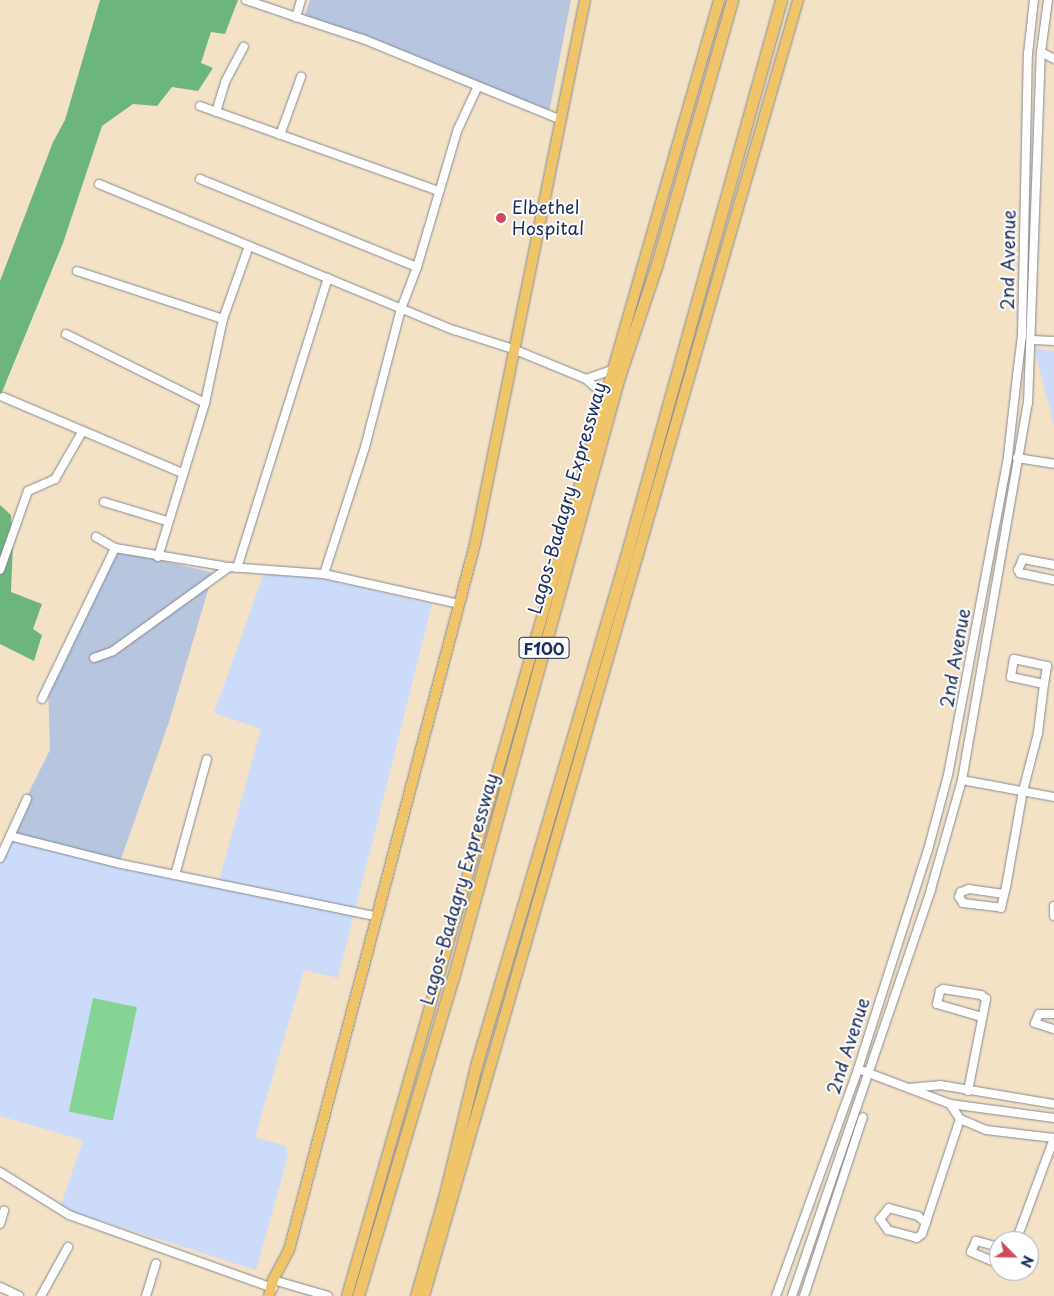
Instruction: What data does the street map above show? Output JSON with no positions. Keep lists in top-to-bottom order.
{
  "streets": {
    "highway": ["Lagos-Badagry Expressway", "F100"],
    "street": ["2nd Avenue"]
  },
  "places": ["Elbethel Hospital"],
  "north": "bottom right"
}
